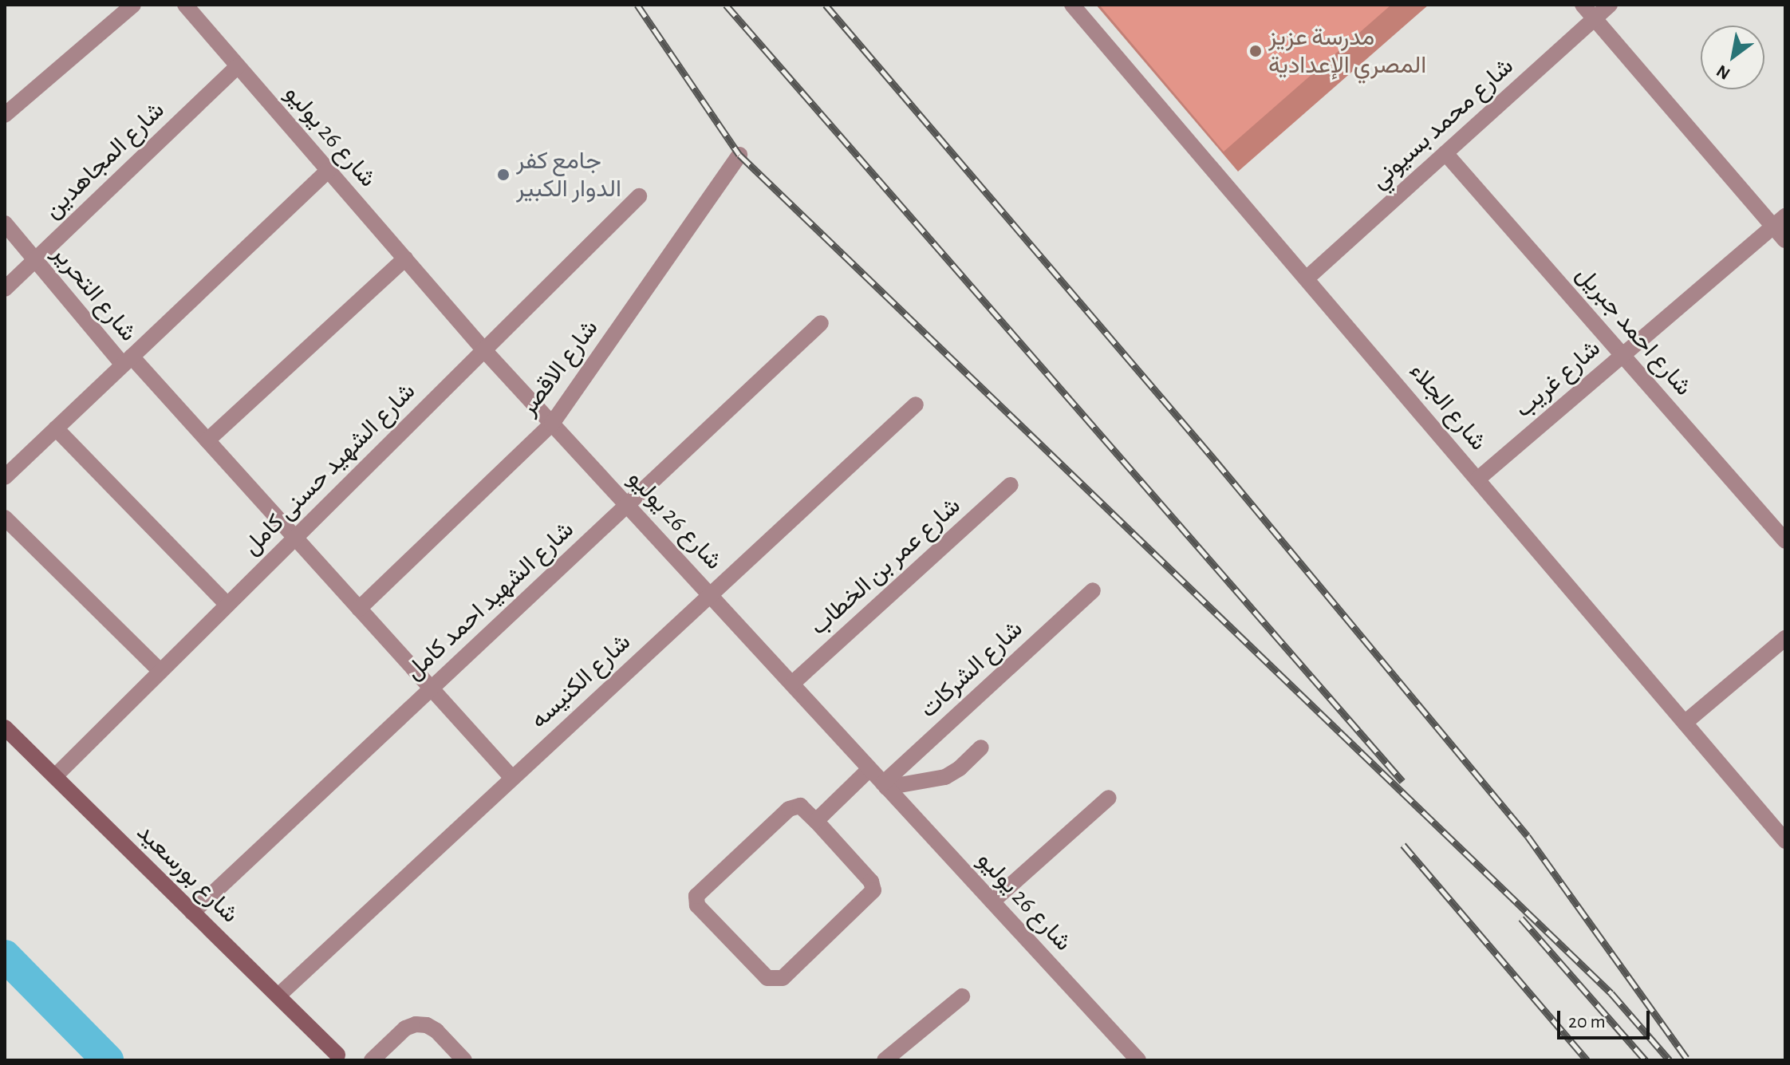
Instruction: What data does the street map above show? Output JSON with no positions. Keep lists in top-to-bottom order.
{
  "streets": {
    "main road": ["شارع بورسعيد"],
    "street": [
      "شارع محمد بسيوني",
      "شارع 26 يوليو",
      "شارع المجاهدين",
      "شارع التحرير",
      "شارع احمد جبريل",
      "شارع الاقصر",
      "شارع غريب",
      "شارع الجلاء",
      "شارع الشهيد حسنى كامل",
      "شارع عمر بن الخطاب",
      "شارع الشهيد احمد كامل",
      "شارع الشركات",
      "شارع الكنيسه"
    ]
  },
  "crossings": [
    ["شارع محمد بسيوني", "شارع احمد جبريل"],
    ["شارع محمد بسيوني", "شارع الجلاء"],
    ["شارع 26 يوليو", "شارع المجاهدين"],
    ["شارع 26 يوليو", "شارع الاقصر"],
    ["شارع 26 يوليو", "شارع الشهيد حسنى كامل"],
    ["شارع 26 يوليو", "شارع عمر بن الخطاب"],
    ["شارع 26 يوليو", "شارع الشهيد احمد كامل"],
    ["شارع 26 يوليو", "شارع الشركات"],
    ["شارع 26 يوليو", "شارع الكنيسه"],
    ["شارع المجاهدين", "شارع التحرير"],
    ["شارع التحرير", "شارع الاقصر"],
    ["شارع التحرير", "شارع الشهيد حسنى كامل"],
    ["شارع التحرير", "شارع الشهيد احمد كامل"],
    ["شارع التحرير", "شارع الكنيسه"],
    ["شارع احمد جبريل", "شارع غريب"],
    ["شارع غريب", "شارع الجلاء"],
    ["شارع الشهيد حسنى كامل", "شارع بورسعيد"],
    ["شارع الشهيد احمد كامل", "شارع بورسعيد"],
    ["شارع الكنيسه", "شارع بورسعيد"]
  ],
  "places": ["مدرسة عزيز المصري الإعدادية", "جامع كفر الدوار الكبير"],
  "scale_bar": "20 m",
  "north": "bottom left"
}
